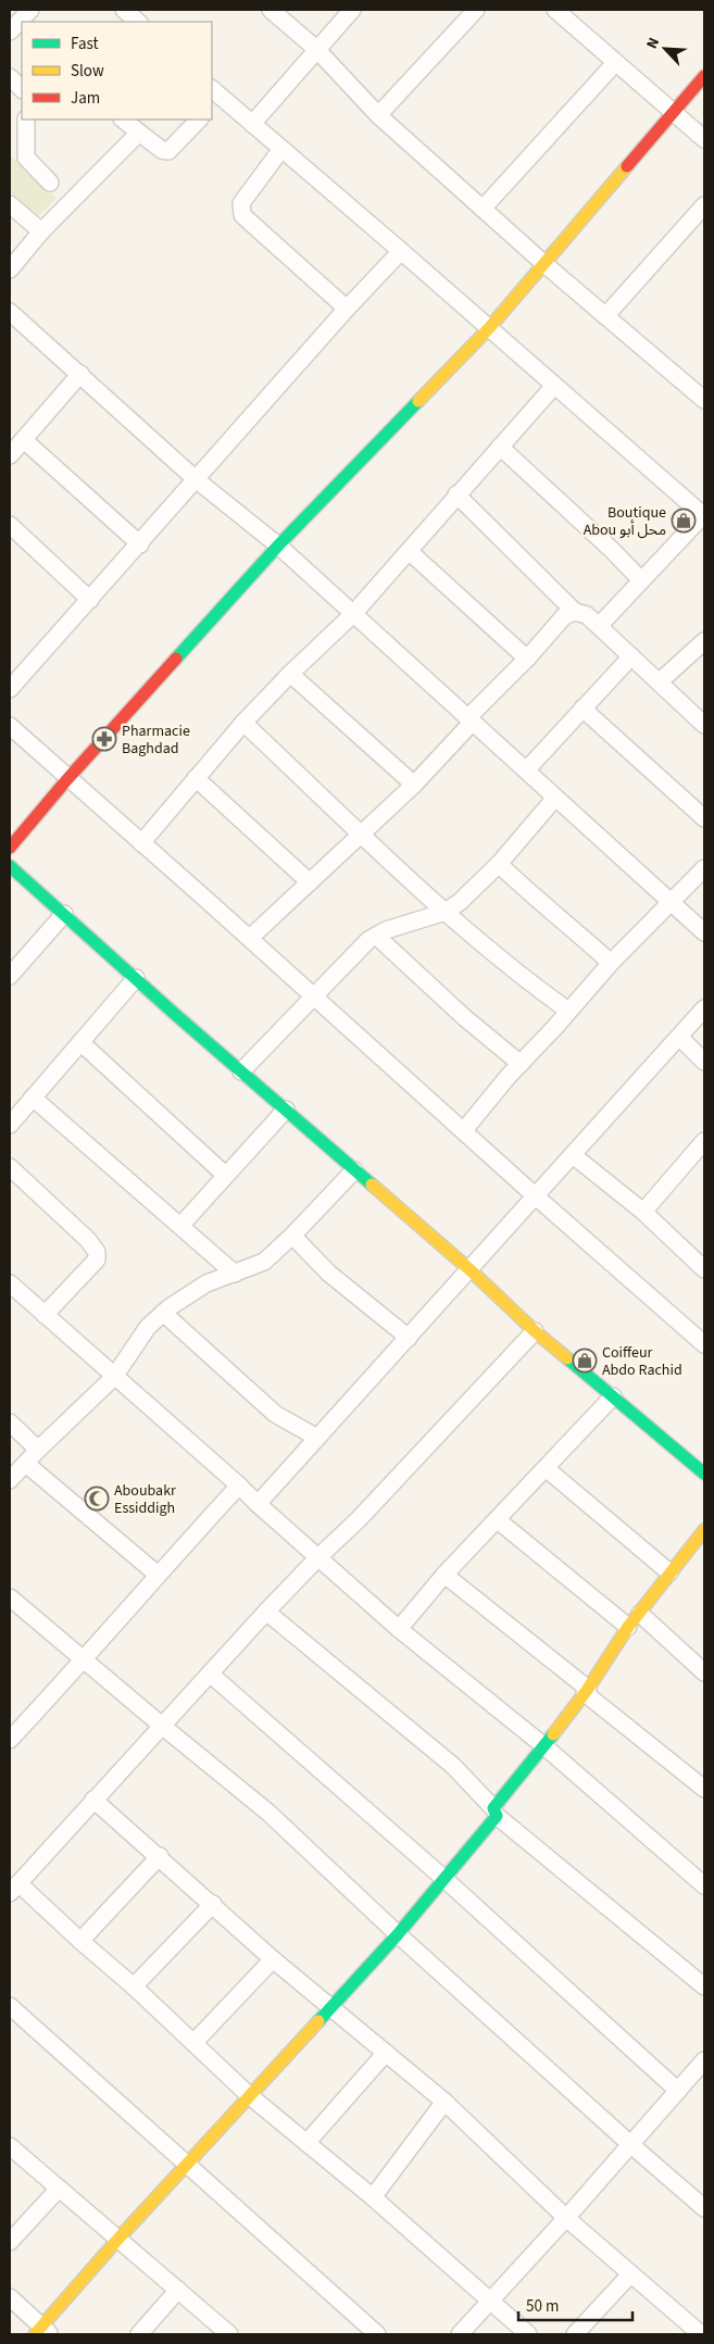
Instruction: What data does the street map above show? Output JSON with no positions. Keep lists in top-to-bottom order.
{
  "places": {
    "shop": ["Boutique Abou محل أبو", "Coiffeur Abdo Rachid"],
    "pharmacy": ["Pharmacie Baghdad"],
    "mosque": ["Aboubakr Essiddigh"]
  },
  "legend": ["Fast", "Slow", "Jam"],
  "scale_bar": "50 m",
  "north": "top left"
}
